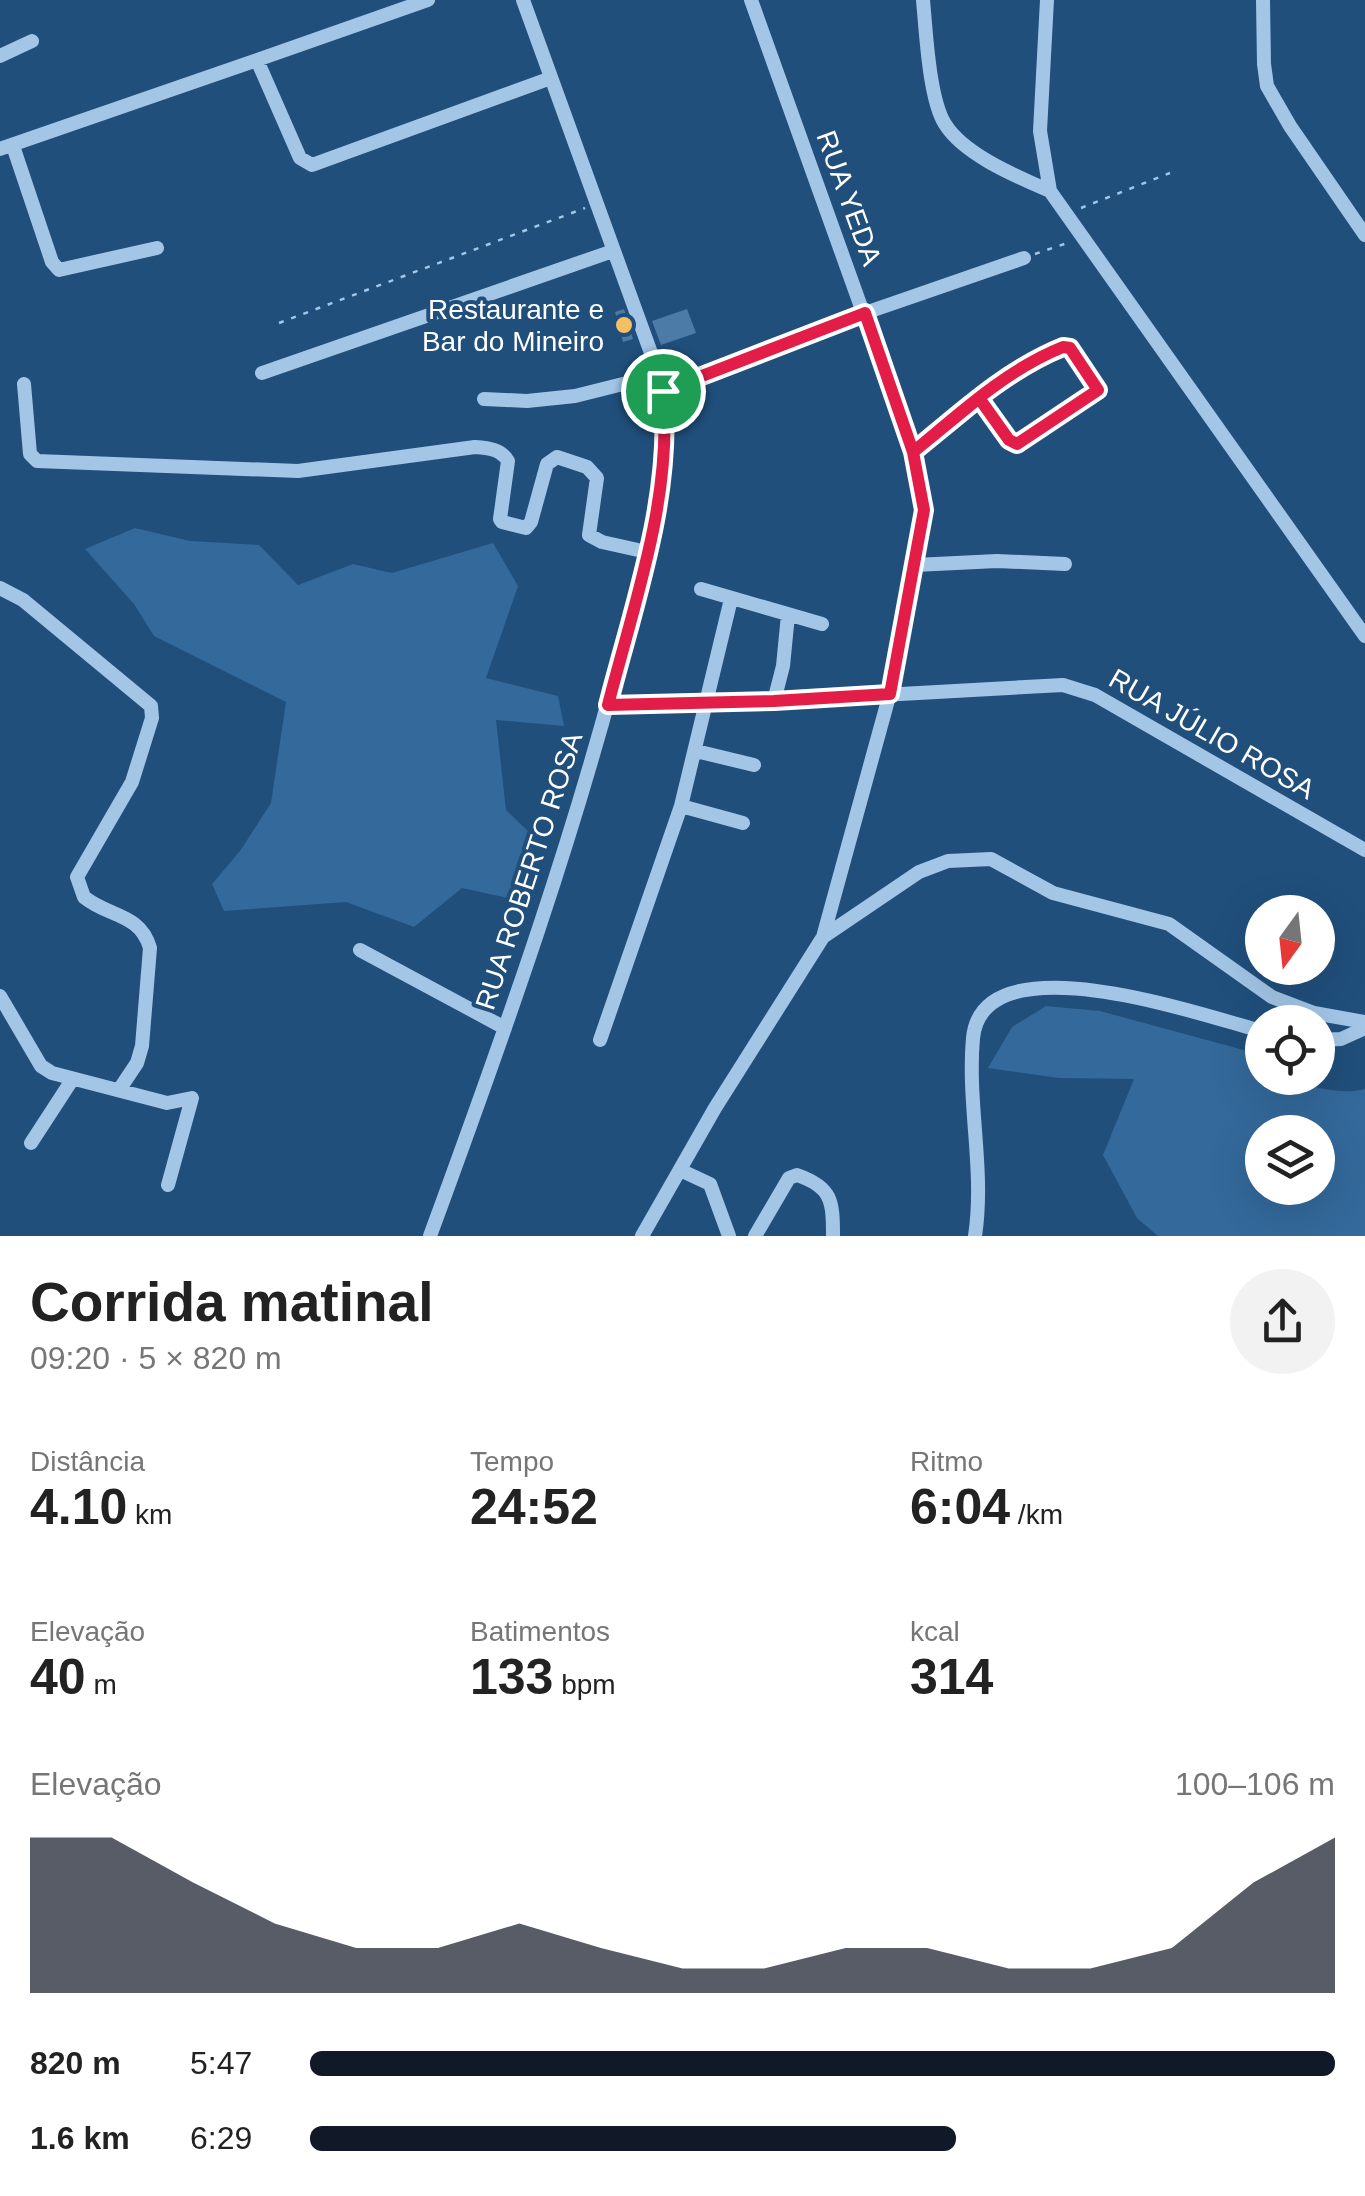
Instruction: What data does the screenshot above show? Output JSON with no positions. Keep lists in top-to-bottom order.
{
  "streets": {
    "street": ["RUA YEDA", "RUA JÚLIO ROSA", "RUA ROBERTO ROSA"]
  },
  "crossings": [
    ["RUA YEDA", "RUA JÚLIO ROSA"],
    ["RUA JÚLIO ROSA", "RUA ROBERTO ROSA"]
  ],
  "places": ["Restaurante e Bar do Mineiro"],
  "north": "bottom",
  "page": {
    "heading": ["Corrida matinal", "09:20 · 5 × 820 m"],
    "stats": [
      ["Distância", "4.10 km"],
      ["Tempo", "24:52"],
      ["Ritmo", "6:04 /km"],
      ["Elevação", "40 m"],
      ["Batimentos", "133 bpm"],
      ["kcal", "314"]
    ],
    "chart": ["Elevação", "100–106 m"],
    "list": [
      {
        "name": "820 m",
        "note": "5:47"
      },
      {
        "name": "1.6 km",
        "note": "6:29"
      }
    ]
  }
}
